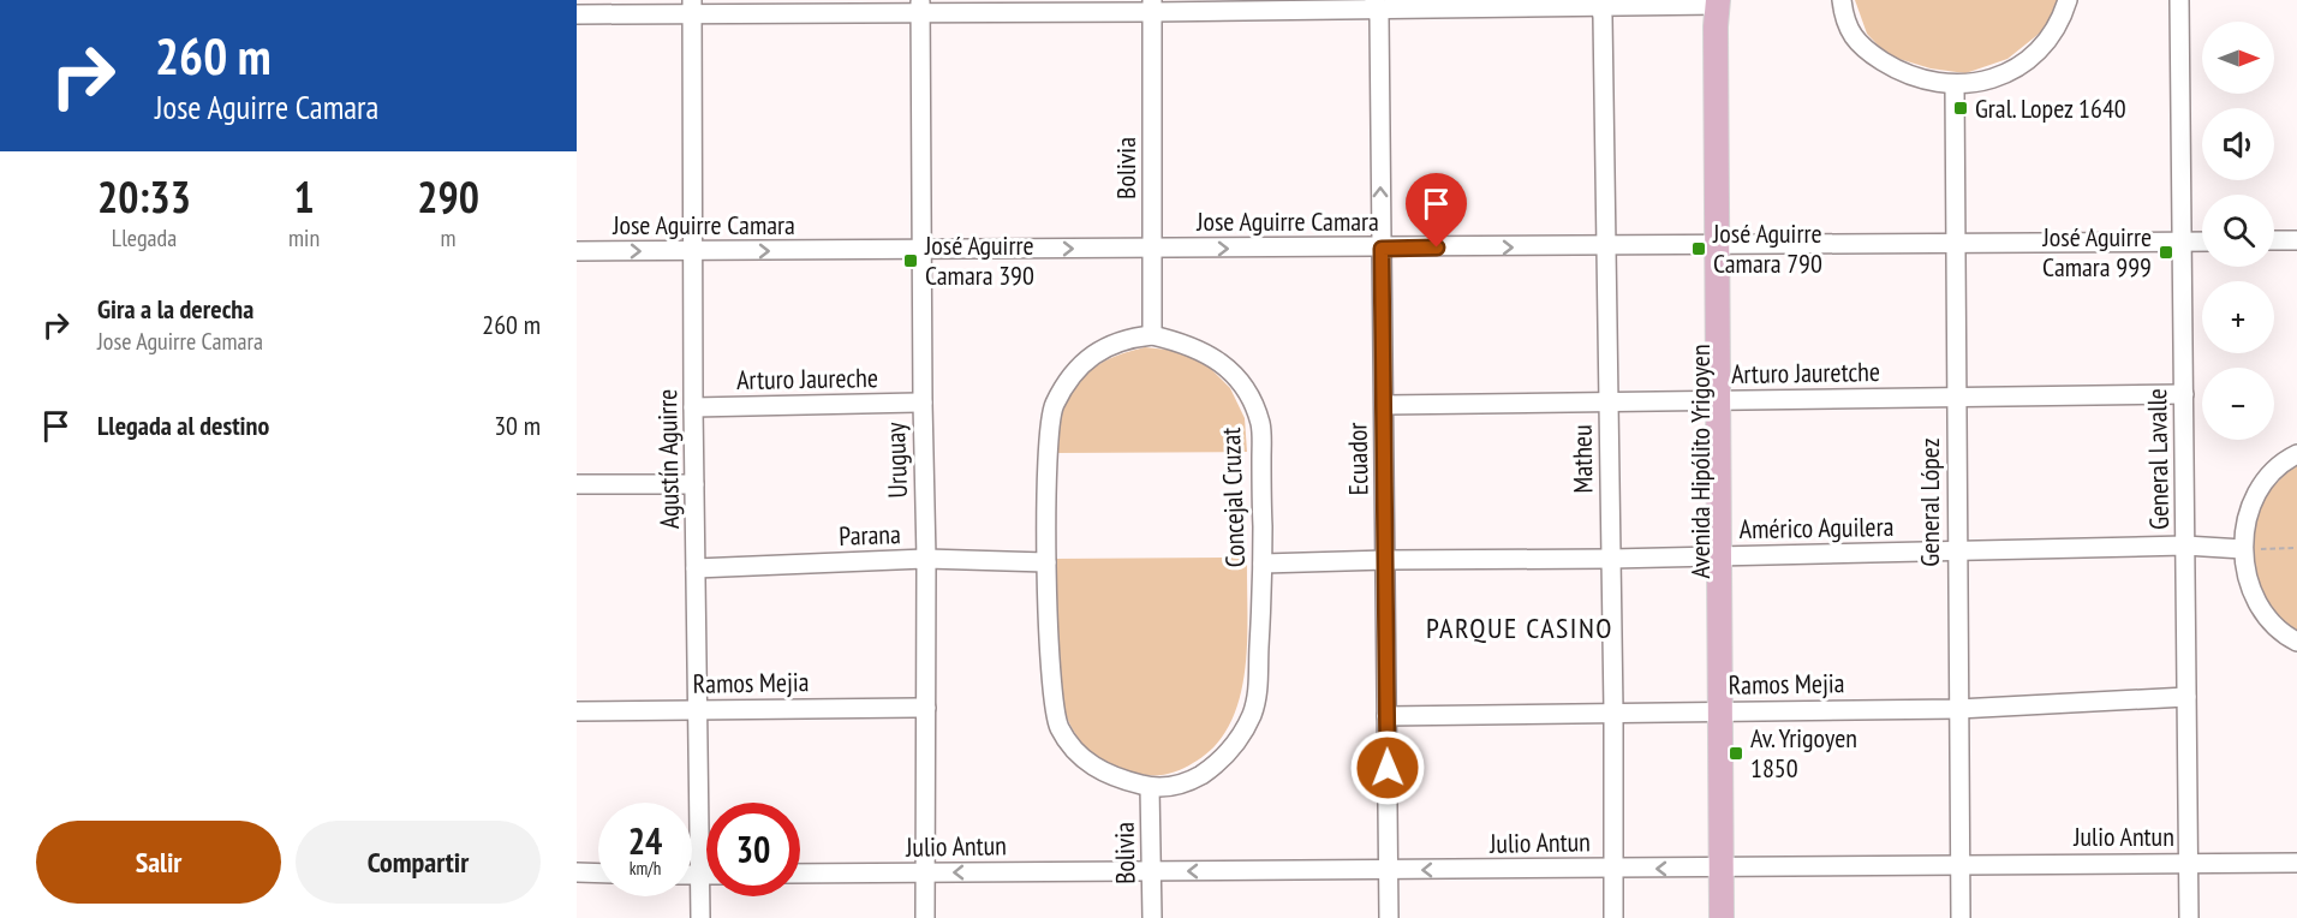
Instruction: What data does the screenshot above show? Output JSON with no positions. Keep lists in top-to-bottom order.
{
  "streets": {
    "main road": ["Avenida Hipólito Yrigoyen"],
    "street": [
      "Bolivia",
      "Jose Aguirre Camara",
      "Arturo Jauretche",
      "Arturo Jaureche",
      "Agustín Aguirre",
      "Ecuador",
      "Matheu",
      "General Lavalle",
      "Uruguay",
      "Concejal Cruzat",
      "General López",
      "Américo Aguilera",
      "Parana",
      "Ramos Mejia",
      "Julio Antun"
    ]
  },
  "crossings": [
    ["Bolivia", "Jose Aguirre Camara"],
    ["Bolivia", "Concejal Cruzat"],
    ["Bolivia", "Julio Antun"],
    ["Jose Aguirre Camara", "Agustín Aguirre"],
    ["Jose Aguirre Camara", "Ecuador"],
    ["Jose Aguirre Camara", "Matheu"],
    ["Jose Aguirre Camara", "General Lavalle"],
    ["Jose Aguirre Camara", "Uruguay"],
    ["Jose Aguirre Camara", "Avenida Hipólito Yrigoyen"],
    ["Jose Aguirre Camara", "General López"],
    ["Arturo Jauretche", "Ecuador"],
    ["Arturo Jauretche", "Matheu"],
    ["Arturo Jauretche", "General Lavalle"],
    ["Arturo Jauretche", "Avenida Hipólito Yrigoyen"],
    ["Arturo Jauretche", "General López"],
    ["Arturo Jaureche", "Agustín Aguirre"],
    ["Arturo Jaureche", "Uruguay"],
    ["Agustín Aguirre", "Parana"],
    ["Agustín Aguirre", "Ramos Mejia"],
    ["Ecuador", "Américo Aguilera"],
    ["Ecuador", "Ramos Mejia"],
    ["Ecuador", "Julio Antun"],
    ["Matheu", "Américo Aguilera"],
    ["Matheu", "Ramos Mejia"],
    ["Matheu", "Julio Antun"],
    ["General Lavalle", "Américo Aguilera"],
    ["General Lavalle", "Ramos Mejia"],
    ["General Lavalle", "Julio Antun"],
    ["Uruguay", "Parana"],
    ["Uruguay", "Ramos Mejia"],
    ["Uruguay", "Julio Antun"],
    ["Avenida Hipólito Yrigoyen", "Américo Aguilera"],
    ["Avenida Hipólito Yrigoyen", "Ramos Mejia"],
    ["Avenida Hipólito Yrigoyen", "Julio Antun"],
    ["Concejal Cruzat", "Américo Aguilera"],
    ["Concejal Cruzat", "Parana"],
    ["General López", "Américo Aguilera"],
    ["General López", "Ramos Mejia"],
    ["General López", "Julio Antun"]
  ],
  "one_way": ["Jose Aguirre Camara", "Julio Antun"],
  "districts": ["PARQUE CASINO"],
  "places": {
    "transit": [
      "Gral. Lopez 1640",
      "José Aguirre Camara 790",
      "José Aguirre Camara 999",
      "José Aguirre Camara 390",
      "Av. Yrigoyen 1850"
    ]
  },
  "north": "right",
  "page": {
    "turn": ["260 m", "Jose Aguirre Camara"],
    "map_buttons": ["+", "−"],
    "eta": [
      "20:33",
      "Llegada",
      "1",
      "min",
      "290",
      "m"
    ],
    "list": [
      {
        "name": "Gira a la derecha",
        "note": "Jose Aguirre Camara",
        "value": "260 m"
      },
      {
        "name": "Llegada al destino",
        "value": "30 m"
      }
    ],
    "speed": "24 km/h",
    "limit": "30",
    "buttons": ["Salir", "Compartir"]
  }
}
